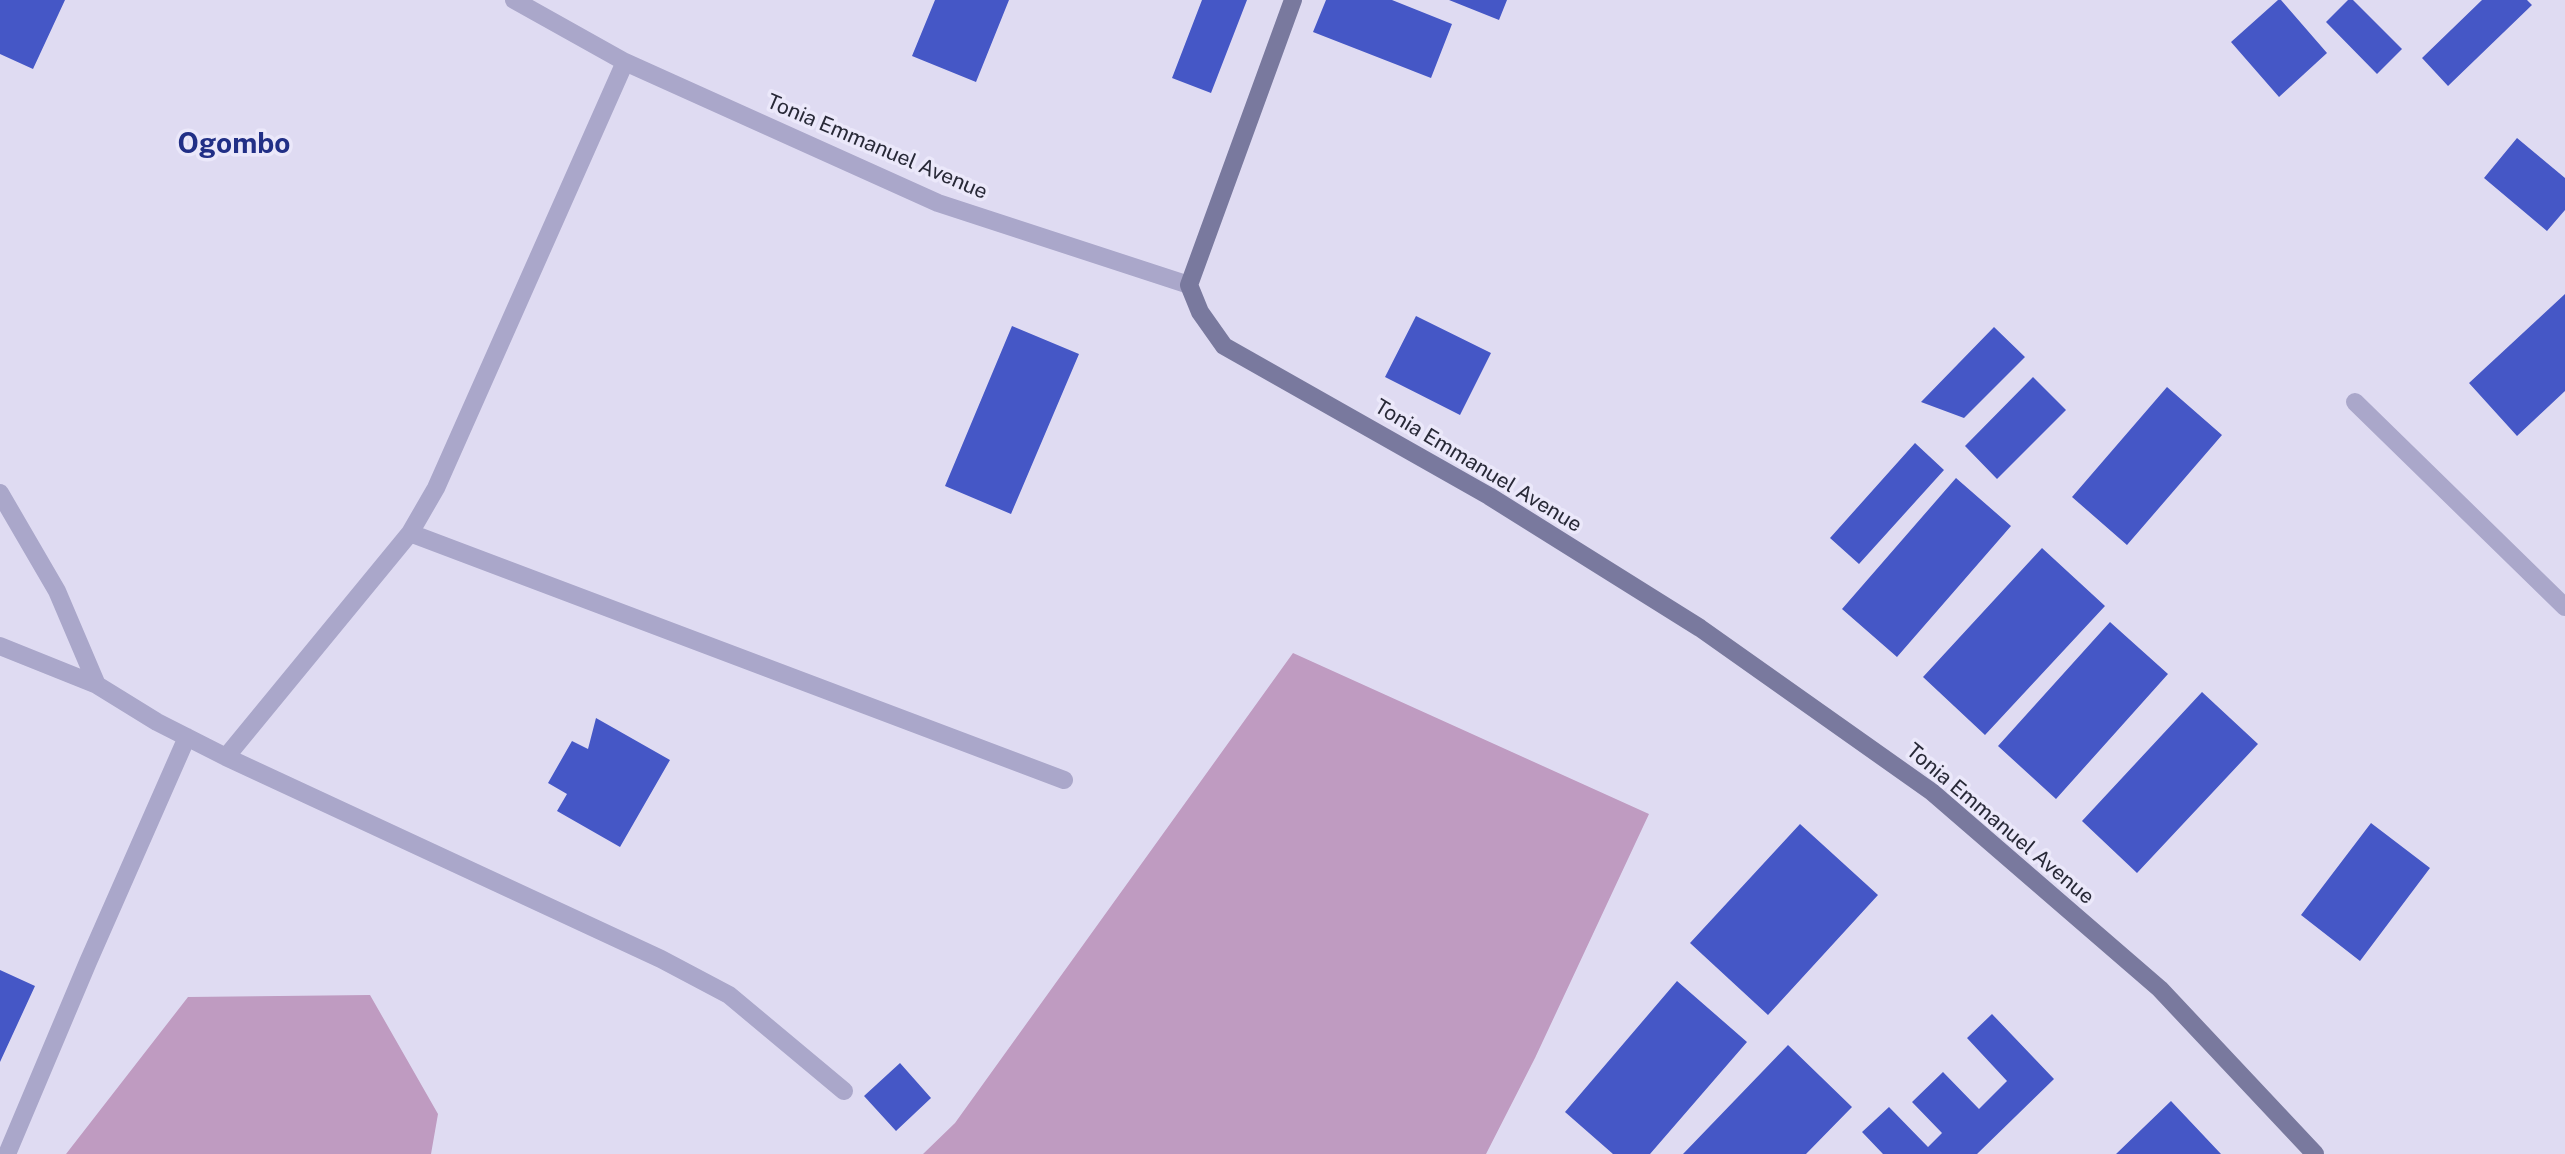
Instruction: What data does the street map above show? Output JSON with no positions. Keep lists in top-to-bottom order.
{
  "streets": {
    "street": ["Tonia Emmanuel Avenue"]
  },
  "districts": ["Ogombo"]
}
